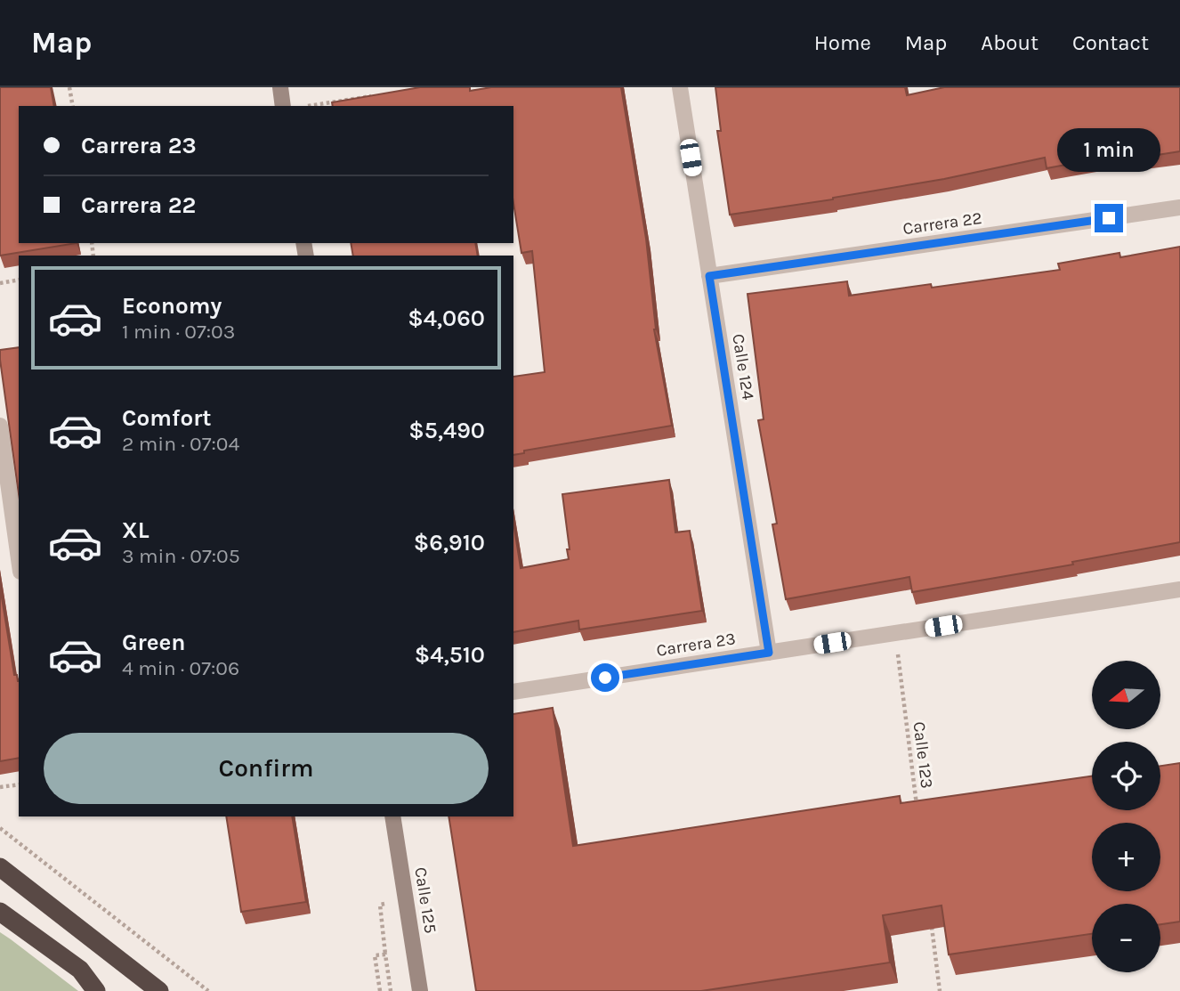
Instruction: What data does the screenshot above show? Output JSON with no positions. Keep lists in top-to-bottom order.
{
  "streets": {
    "street": [
      "Carrera 22",
      "Calle 124",
      "Carrera 23",
      "Calle 125"
    ],
    "path": ["Calle 123"]
  },
  "crossings": [
    ["Carrera 22", "Calle 124"],
    ["Calle 124", "Carrera 23"],
    ["Carrera 23", "Calle 123"]
  ],
  "north": "left",
  "page": {
    "header": "Map",
    "nav": [
      "Home",
      "Map",
      "About",
      "Contact"
    ],
    "banner": ["Carrera 23", "Carrera 22"],
    "bubble": "1 min",
    "list": [
      {
        "name": "Economy",
        "note": "1 min · 07:03",
        "value": "$4,060"
      },
      {
        "name": "Comfort",
        "note": "2 min · 07:04",
        "value": "$5,490"
      },
      {
        "name": "XL",
        "note": "3 min · 07:05",
        "value": "$6,910"
      },
      {
        "name": "Green",
        "note": "4 min · 07:06",
        "value": "$4,510"
      }
    ],
    "map_buttons": ["+", "−"],
    "buttons": "Confirm"
  }
}
